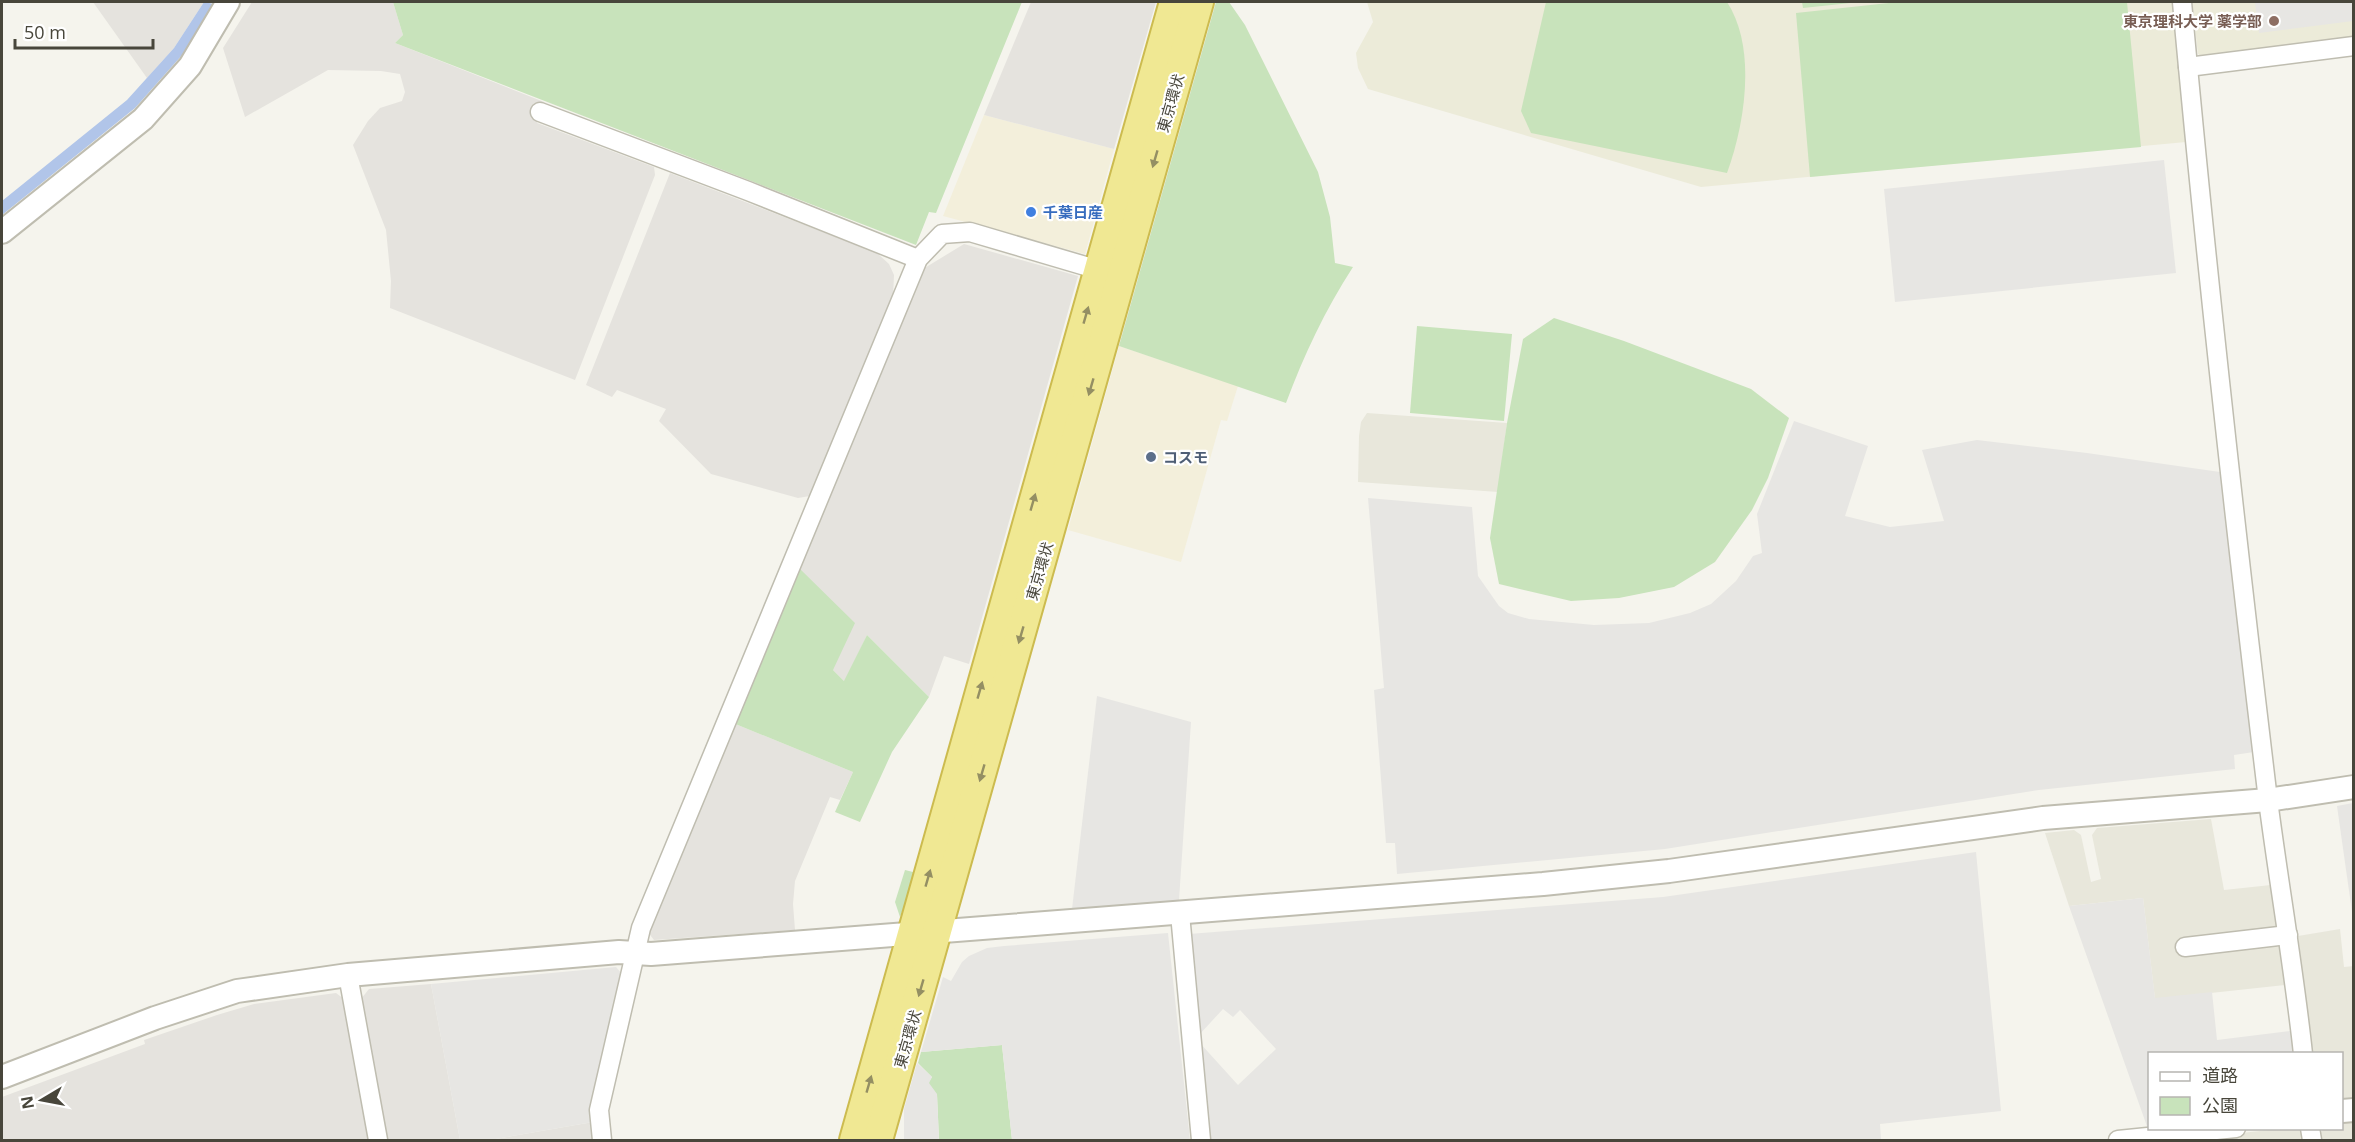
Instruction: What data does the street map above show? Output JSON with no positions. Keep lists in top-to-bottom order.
{
  "streets": {
    "highway": ["東京環状"]
  },
  "places": ["東京理科大学 薬学部", "千葉日産", "コスモ"],
  "legend": ["道路", "公園"],
  "scale_bar": "50 m",
  "north": "left"
}
